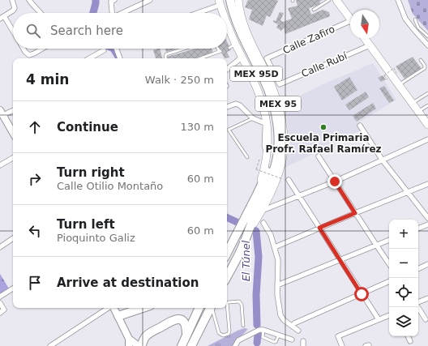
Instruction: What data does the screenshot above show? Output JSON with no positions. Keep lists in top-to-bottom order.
{
  "streets": {
    "highway": ["MEX 95D", "MEX 95"],
    "street": ["Calle Zafiro", "Calle Rubí"]
  },
  "crossings": [
    ["Calle Zafiro", "Calle Rubí"],
    ["MEX 95D", "MEX 95"]
  ],
  "water": ["El Túnel"],
  "places": ["Escuela Primaria Profr. Rafael Ramírez"],
  "north": "bottom",
  "page": {
    "search": "Search here",
    "heading": ["4 min", "Walk · 250 m"],
    "list": [
      ["Continue", "130 m"],
      ["Turn right", "Calle Otilio Montaño", "60 m"],
      ["Turn left", "Pioquinto Galiz", "60 m"],
      "Arrive at destination"
    ],
    "map_buttons": ["+", "−"]
  }
}
